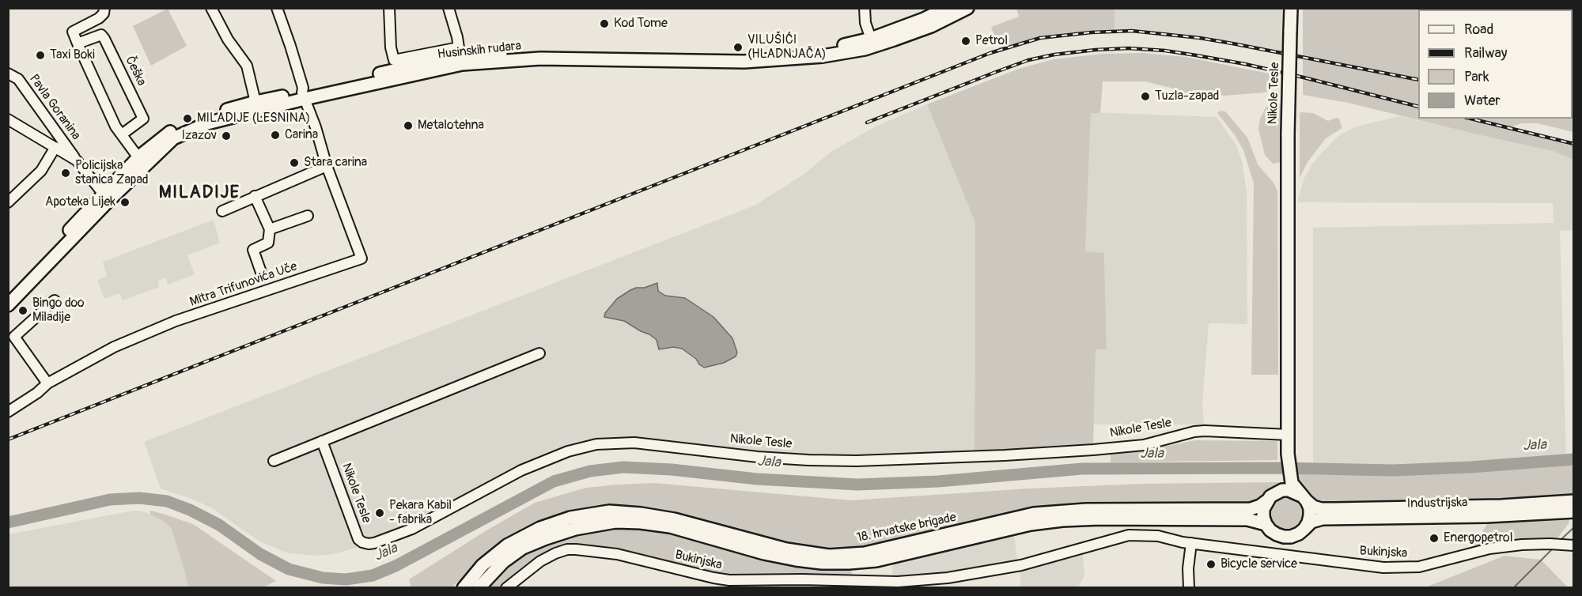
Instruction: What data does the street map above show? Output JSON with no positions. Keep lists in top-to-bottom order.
{
  "streets": {
    "main road": [
      "Husinskih rudara",
      "Nikole Tesle",
      "Industrijska",
      "18. hrvatske brigade"
    ],
    "street": [
      "Češka",
      "Pavla Goranina",
      "Mitra Trifunovića Uče",
      "Bukinjska"
    ]
  },
  "crossings": [
    ["Husinskih rudara", "Pavla Goranina"],
    ["Husinskih rudara", "Mitra Trifunovića Uče"],
    ["Nikole Tesle", "Industrijska"],
    ["Nikole Tesle", "18. hrvatske brigade"],
    ["Industrijska", "18. hrvatske brigade"]
  ],
  "districts": ["MILADIJE"],
  "water": ["Jala"],
  "places": [
    "Kod Tome",
    "Petrol",
    "VILUŠIĆI (HLADNJAČA)",
    "Taxi Boki",
    "Tuzla-zapad",
    "MILADIJE (LESNINA)",
    "Metalotehna",
    "Carina",
    "Izazov",
    "Stara carina",
    "Policijska stanica Zapad",
    "Apoteka Lijek",
    "Bingo doo Miladije",
    "Pekara Kabil - fabrika",
    "Energopetrol",
    "Bicycle service"
  ],
  "legend": [
    "Road",
    "Railway",
    "Park",
    "Water"
  ]
}
